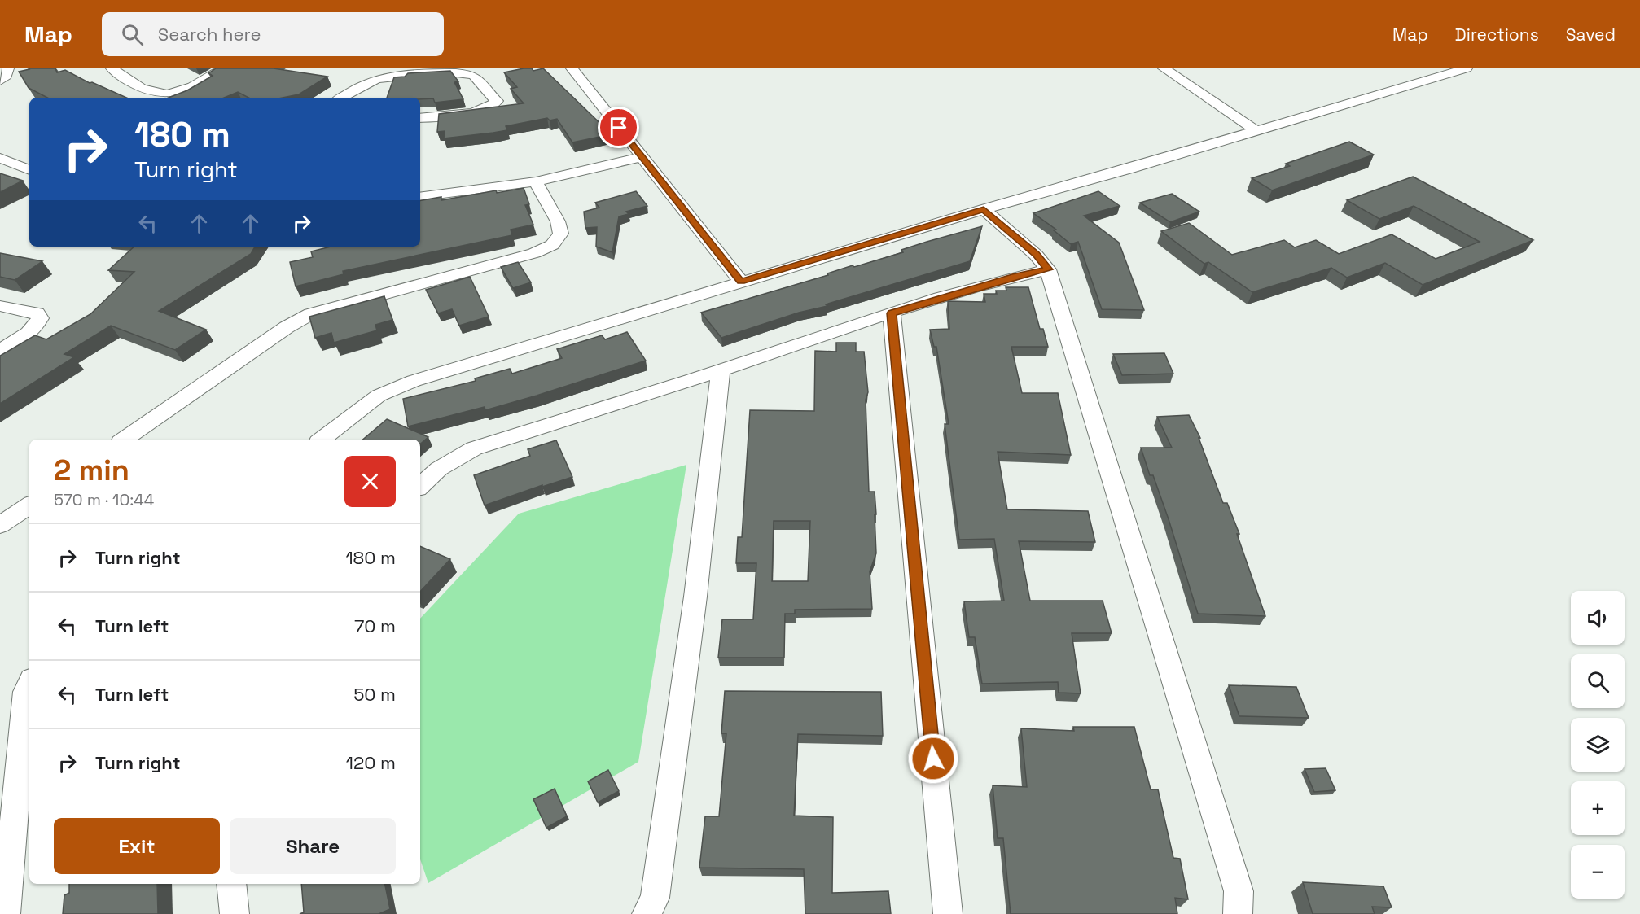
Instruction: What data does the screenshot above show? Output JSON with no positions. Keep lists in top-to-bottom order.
{
  "page": {
    "header": "Map",
    "search": "Search here",
    "nav": ["Map", "Directions", "Saved"],
    "turn": ["180 m", "Turn right"],
    "heading": ["2 min", "570 m · 10:44"],
    "list": [
      {
        "name": "Turn right",
        "value": "180 m"
      },
      {
        "name": "Turn left",
        "value": "70 m"
      },
      {
        "name": "Turn left",
        "value": "50 m"
      },
      {
        "name": "Turn right",
        "value": "120 m"
      }
    ],
    "map_buttons": ["+", "−"],
    "buttons": ["Exit", "Share"]
  }
}
